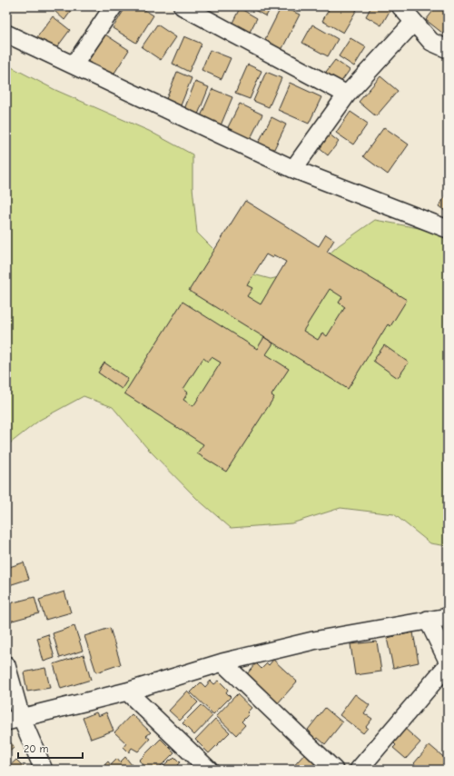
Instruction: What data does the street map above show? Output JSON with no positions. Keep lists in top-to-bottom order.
{
  "scale_bar": "20 m"
}
